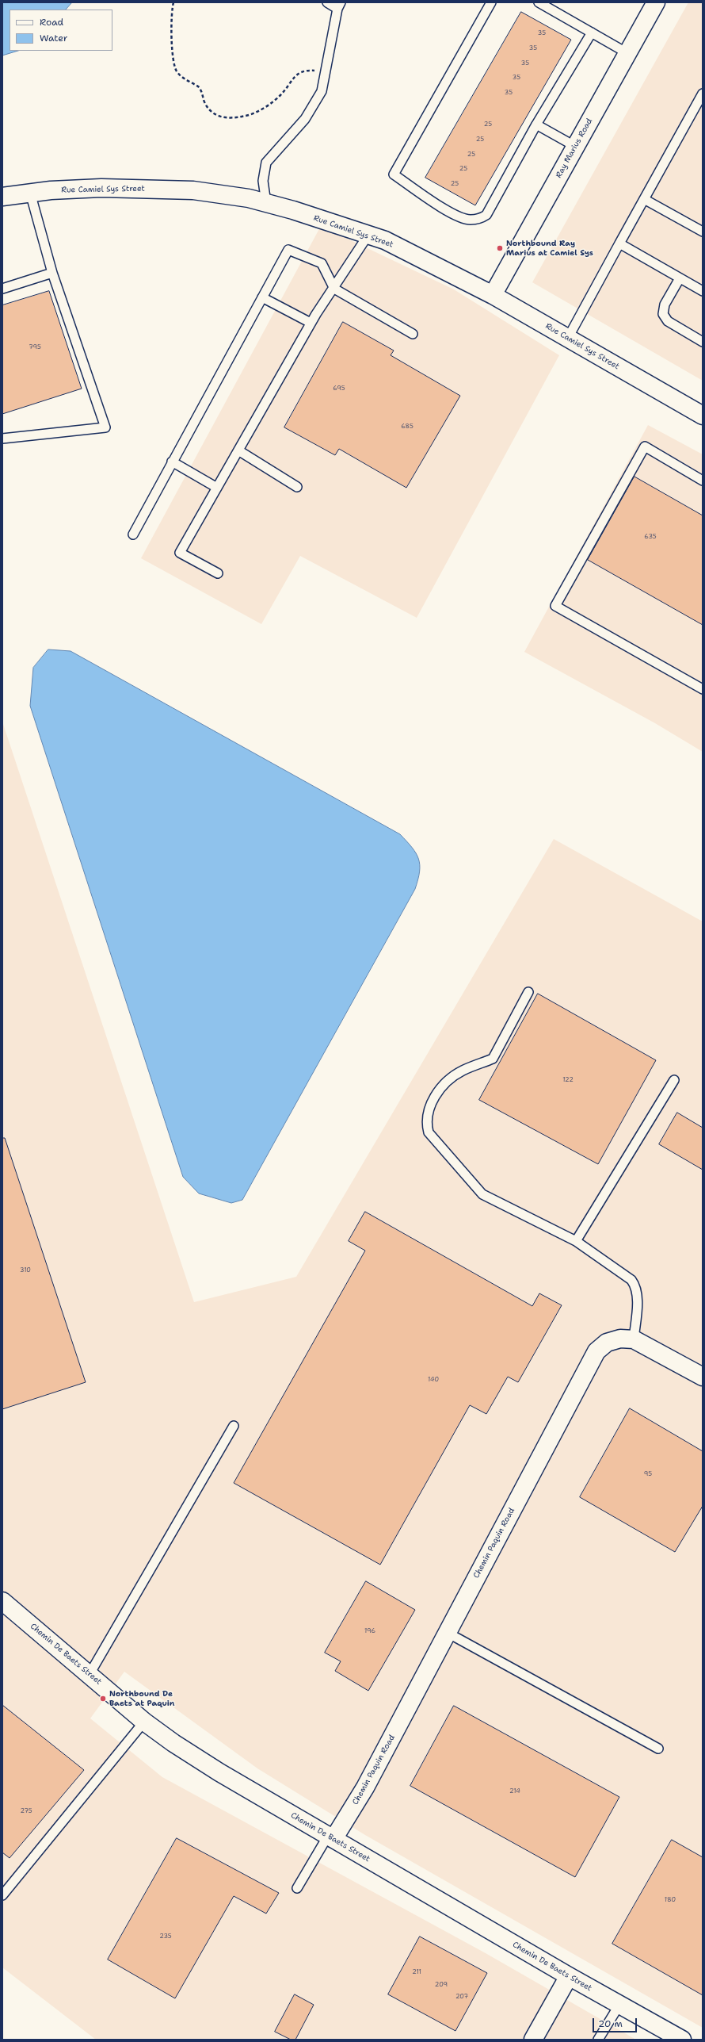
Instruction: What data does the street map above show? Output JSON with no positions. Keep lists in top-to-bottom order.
{
  "streets": {
    "street": [
      "Ray Marius Road",
      "Rue Camiel Sys Street",
      "Chemin Paquin Road",
      "Chemin De Baets Street"
    ]
  },
  "crossings": [
    ["Ray Marius Road", "Rue Camiel Sys Street"],
    ["Chemin Paquin Road", "Chemin De Baets Street"]
  ],
  "places": ["Northbound Ray Marius at Camiel Sys", "Northbound De Baets at Paquin"],
  "house_numbers": [
    "35",
    "35",
    "35",
    "35",
    "35",
    "25",
    "25",
    "25",
    "25",
    "25",
    "795",
    "695",
    "685",
    "635",
    "122",
    "310",
    "140",
    "95",
    "196",
    "214",
    "275",
    "180",
    "235",
    "211",
    "209",
    "207"
  ],
  "legend": ["Road", "Water"],
  "scale_bar": "20 m"
}
